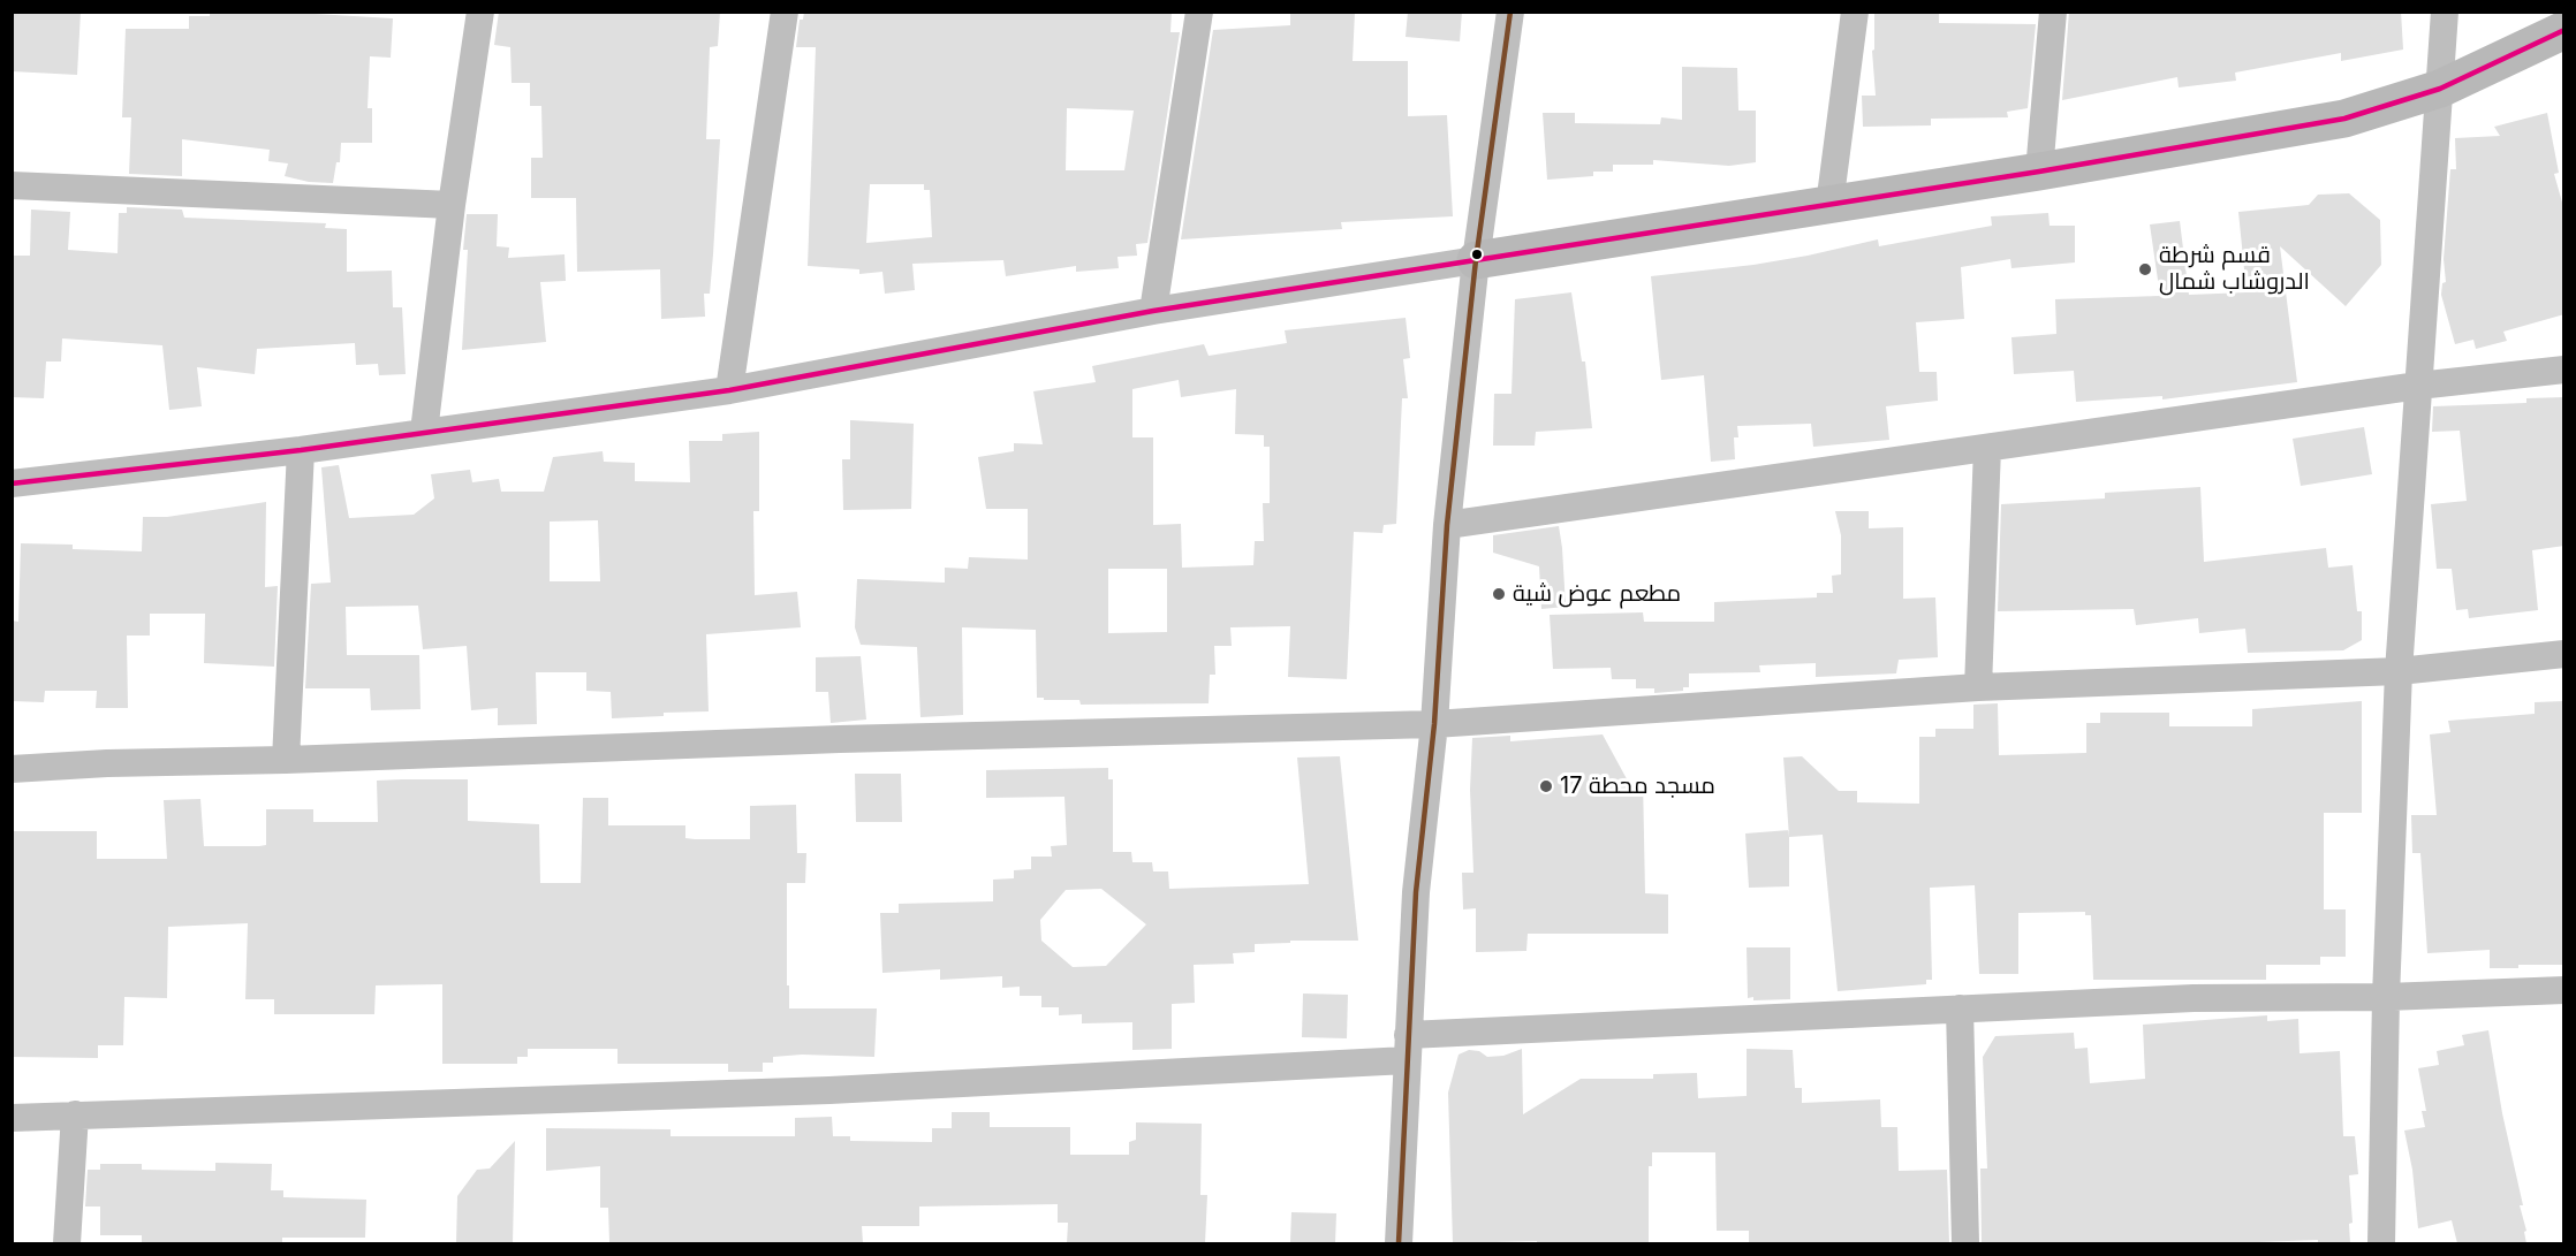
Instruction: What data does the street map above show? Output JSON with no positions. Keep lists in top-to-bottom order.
{
  "places": ["قسم شرطة الدروشاب شمال", "مطعم عوض شية", "مسجد محطة 17"]
}
